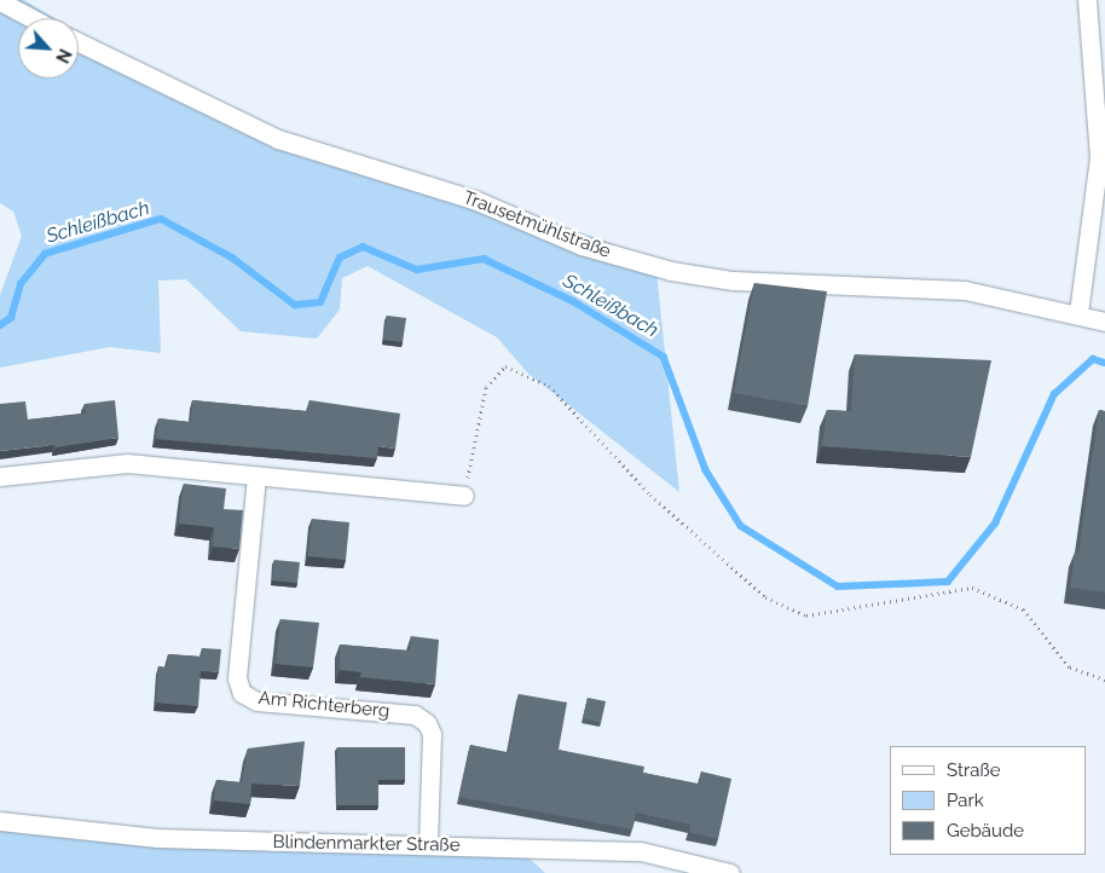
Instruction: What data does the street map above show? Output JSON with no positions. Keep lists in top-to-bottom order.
{
  "streets": {
    "street": ["Trausetmühlstraße", "Am Richterberg", "Blindenmarkter Straße"]
  },
  "crossings": [
    ["Am Richterberg", "Blindenmarkter Straße"]
  ],
  "water": ["Schleißbach"],
  "legend": ["Straße", "Park", "Gebäude"],
  "north": "bottom right"
}
